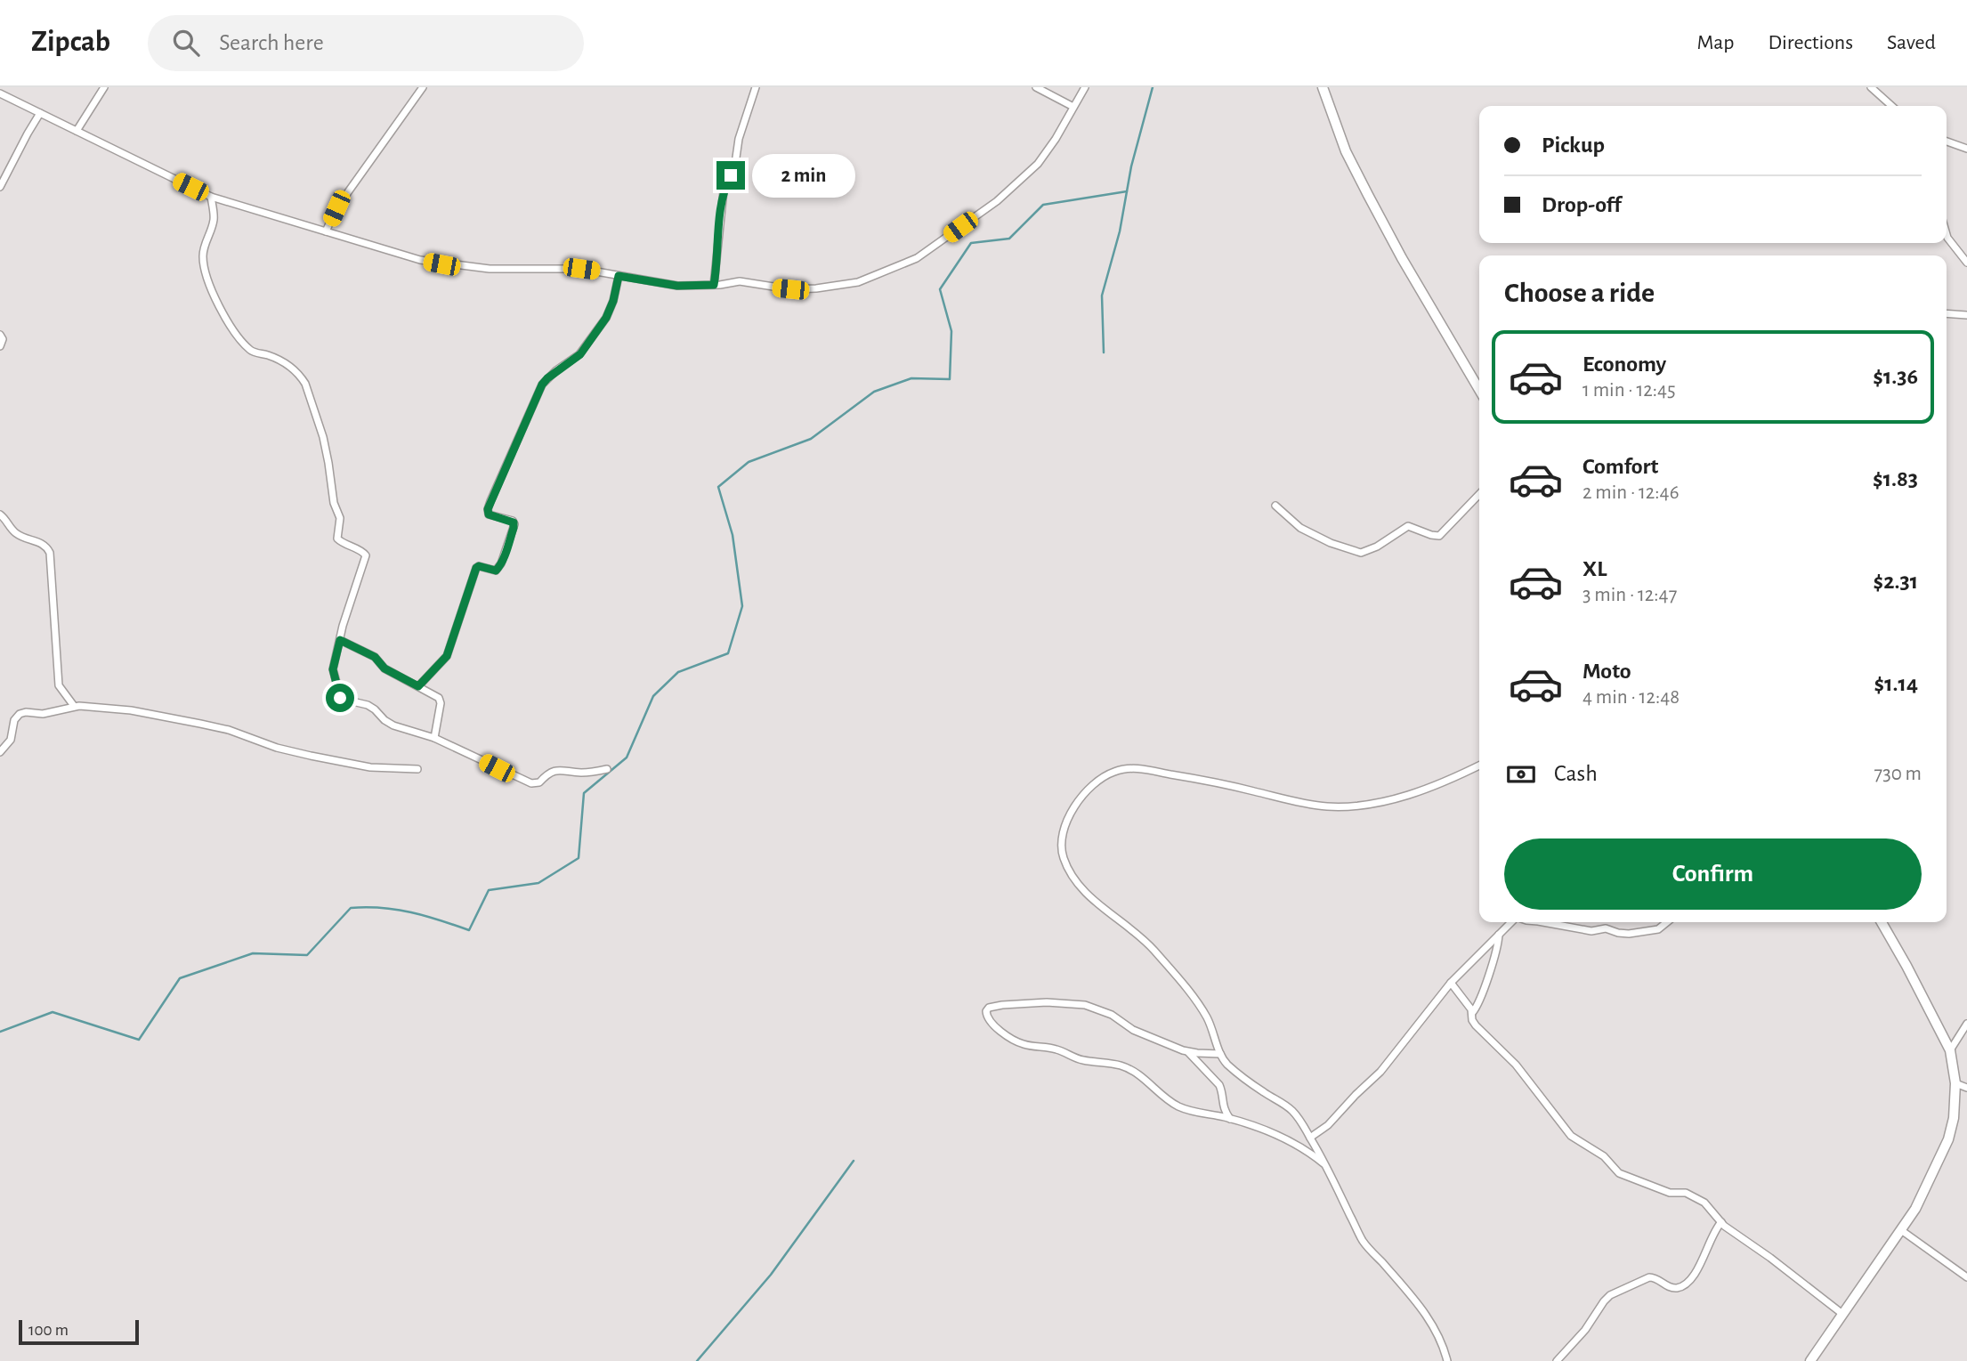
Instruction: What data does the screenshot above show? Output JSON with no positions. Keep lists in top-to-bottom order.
{
  "scale_bar": "100 m",
  "page": {
    "header": "Zipcab",
    "search": "Search here",
    "nav": ["Map", "Directions", "Saved"],
    "banner": ["Pickup", "Drop-off"],
    "bubble": "2 min",
    "heading": "Choose a ride",
    "list": [
      {
        "name": "Economy",
        "note": "1 min · 12:45",
        "value": "$1.36"
      },
      {
        "name": "Comfort",
        "note": "2 min · 12:46",
        "value": "$1.83"
      },
      {
        "name": "XL",
        "note": "3 min · 12:47",
        "value": "$2.31"
      },
      {
        "name": "Moto",
        "note": "4 min · 12:48",
        "value": "$1.14"
      }
    ],
    "pay": ["Cash", "730 m"],
    "buttons": "Confirm",
    "scale": "100 m"
  }
}
